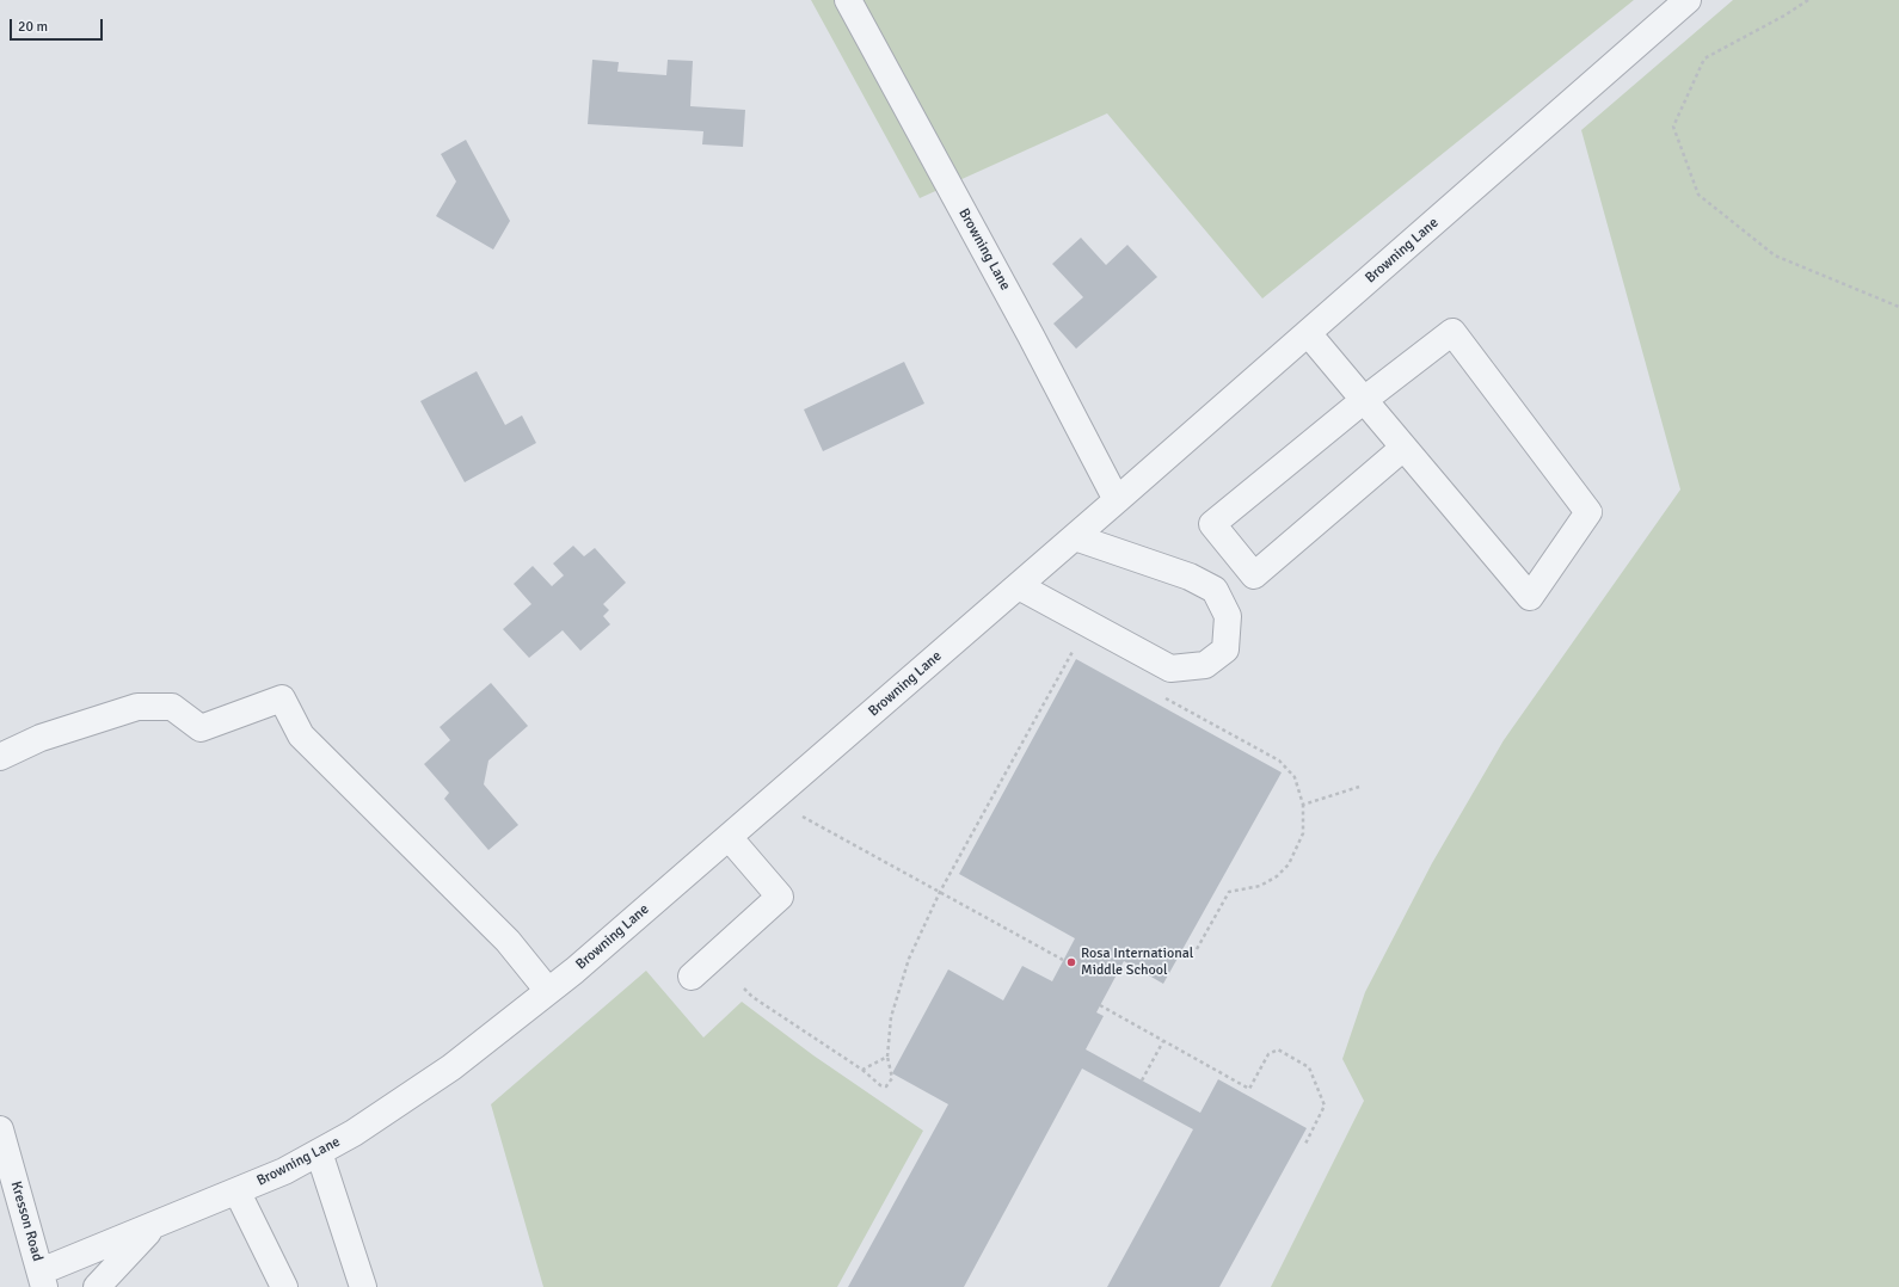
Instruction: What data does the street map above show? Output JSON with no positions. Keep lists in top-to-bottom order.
{
  "streets": {
    "street": ["Browning Lane", "Kresson Road"]
  },
  "crossings": [
    ["Browning Lane", "Kresson Road"]
  ],
  "places": ["Rosa International Middle School"],
  "scale_bar": "20 m"
}
